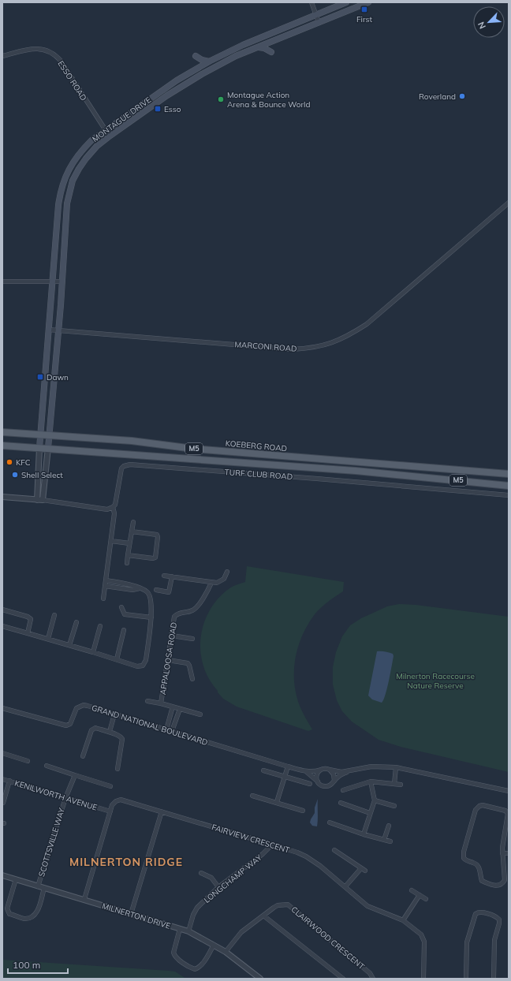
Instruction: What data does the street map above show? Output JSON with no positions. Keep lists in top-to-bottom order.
{
  "streets": {
    "main road": ["MONTAGUE DRIVE", "KOEBERG ROAD", "M5"],
    "street": [
      "ESSO ROAD",
      "MARCONI ROAD",
      "TURF CLUB ROAD",
      "APPALOOSA ROAD",
      "GRAND NATIONAL BOULEVARD",
      "KENILWORTH AVENUE",
      "FAIRVIEW CRESCENT",
      "SCOTTSVILLE WAY",
      "LONGCHAMP WAY",
      "MILNERTON DRIVE",
      "CLAIRWOOD CRESCENT"
    ]
  },
  "crossings": [
    ["ESSO ROAD", "MONTAGUE DRIVE"],
    ["MONTAGUE DRIVE", "MARCONI ROAD"],
    ["MONTAGUE DRIVE", "KOEBERG ROAD"],
    ["MONTAGUE DRIVE", "M5"],
    ["KENILWORTH AVENUE", "FAIRVIEW CRESCENT"],
    ["KENILWORTH AVENUE", "SCOTTSVILLE WAY"],
    ["FAIRVIEW CRESCENT", "LONGCHAMP WAY"],
    ["FAIRVIEW CRESCENT", "MILNERTON DRIVE"],
    ["SCOTTSVILLE WAY", "MILNERTON DRIVE"],
    ["LONGCHAMP WAY", "MILNERTON DRIVE"],
    ["MILNERTON DRIVE", "CLAIRWOOD CRESCENT"]
  ],
  "districts": ["MILNERTON RIDGE"],
  "parks": ["Milnerton Racecourse Nature Reserve"],
  "places": {
    "transit": ["First", "Esso", "Dawn"],
    "other": [
      "Roverland",
      "Montague Action Arena & Bounce World",
      "KFC",
      "Shell Select"
    ]
  },
  "scale_bar": "100 m",
  "north": "bottom left"
}
